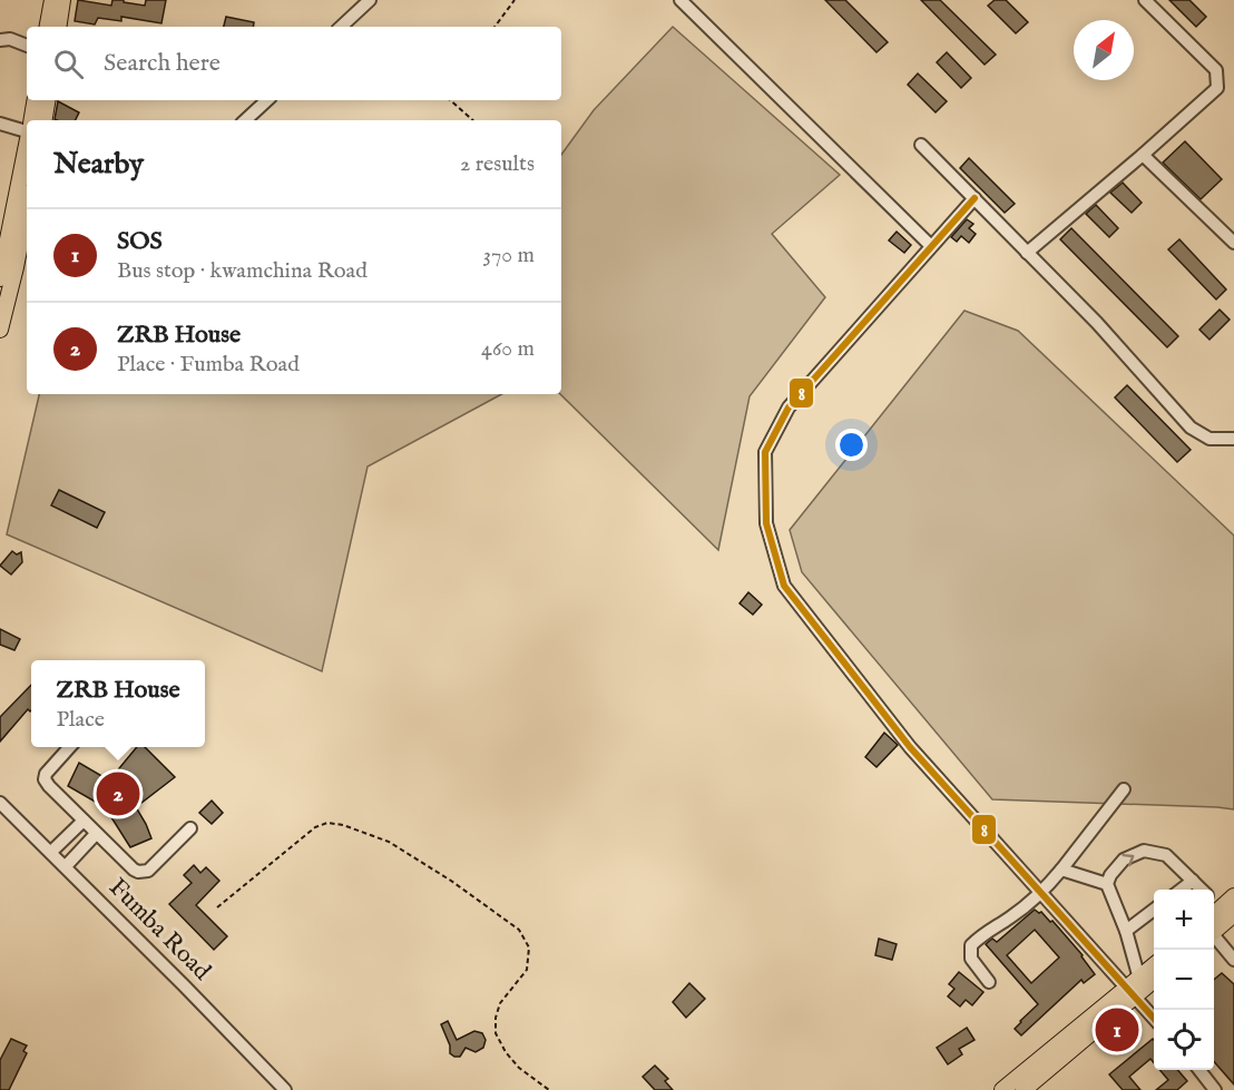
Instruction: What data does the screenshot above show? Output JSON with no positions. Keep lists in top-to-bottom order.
{
  "streets": {
    "street": ["Fumba Road"]
  },
  "lines": ["transit line 8"],
  "north": "top right",
  "page": {
    "search": "Search here",
    "heading": ["Nearby", "2 results"],
    "list": [
      {
        "mark": "1",
        "name": "SOS",
        "note": "Bus stop · kwamchina Road",
        "value": "370 m"
      },
      {
        "mark": "2",
        "name": "ZRB House",
        "note": "Place · Fumba Road",
        "value": "460 m"
      }
    ],
    "popup": ["ZRB House", "Place"],
    "pins": ["2", "1"],
    "map_buttons": ["+", "−"]
  }
}
